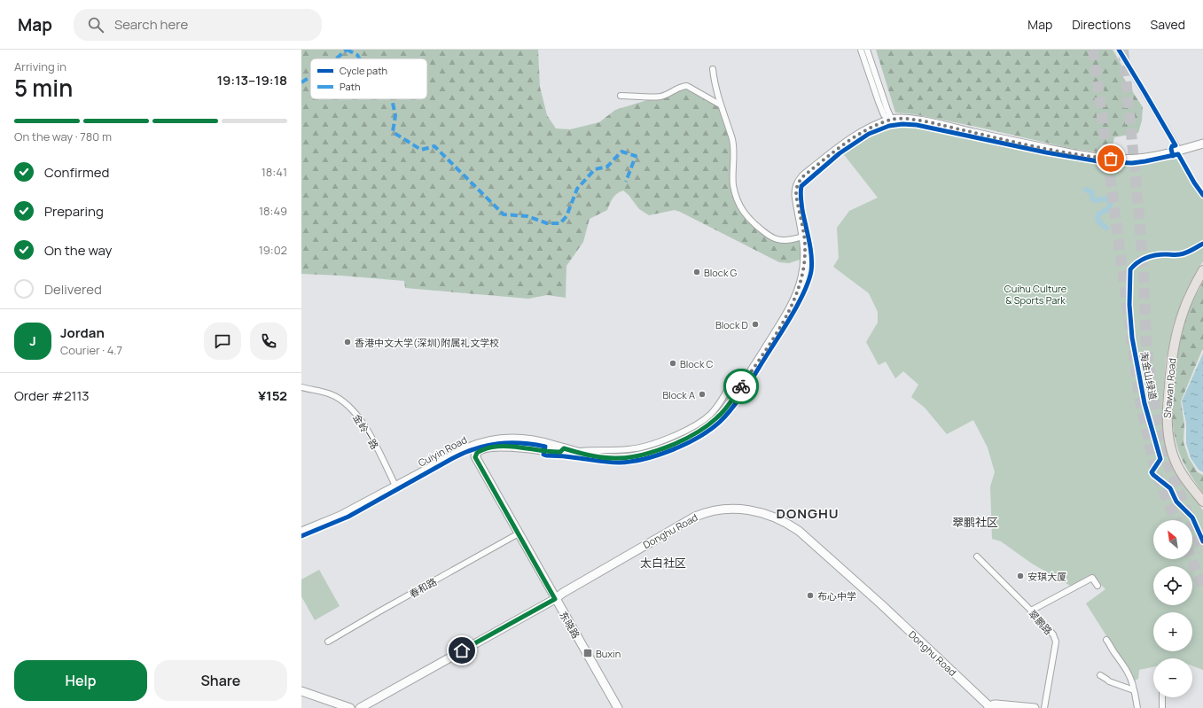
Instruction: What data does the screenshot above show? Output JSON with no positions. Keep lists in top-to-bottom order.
{
  "streets": {
    "main road": ["Shawan Road"],
    "street": [
      "金岭一路",
      "Cuiyin Road",
      "Donghu Road",
      "春和路",
      "翠鹏路",
      "东晓路"
    ],
    "cycle path": ["淘金山绿道"]
  },
  "crossings": [
    ["金岭一路", "Cuiyin Road"],
    ["Cuiyin Road", "东晓路"],
    ["Donghu Road", "东晓路"],
    ["春和路", "东晓路"]
  ],
  "districts": ["DONGHU", "翠鹏社区", "太白社区"],
  "parks": ["Cuihu Culture & Sports Park"],
  "places": {
    "other": [
      "Block G",
      "Block D",
      "香港中文大学(深圳)附属礼文学校",
      "Block C",
      "Block A",
      "安琪大厦",
      "布心中学"
    ],
    "transit": ["Buxin"]
  },
  "legend": ["Cycle path", "Path"],
  "north": "top left",
  "page": {
    "header": "Map",
    "search": "Search here",
    "nav": ["Map", "Directions", "Saved"],
    "heading": ["5 min", "Arriving in", "19:13–19:18"],
    "panel": [
      "Jordan",
      "Courier · 4.7",
      "Order #2113",
      "¥152"
    ],
    "bar": "On the way · 780 m",
    "list": [
      ["Confirmed", "18:41"],
      ["Preparing", "18:49"],
      ["On the way", "19:02"],
      "Delivered"
    ],
    "round": "J",
    "map_buttons": ["+", "−"],
    "buttons": ["Help", "Share"]
  }
}
